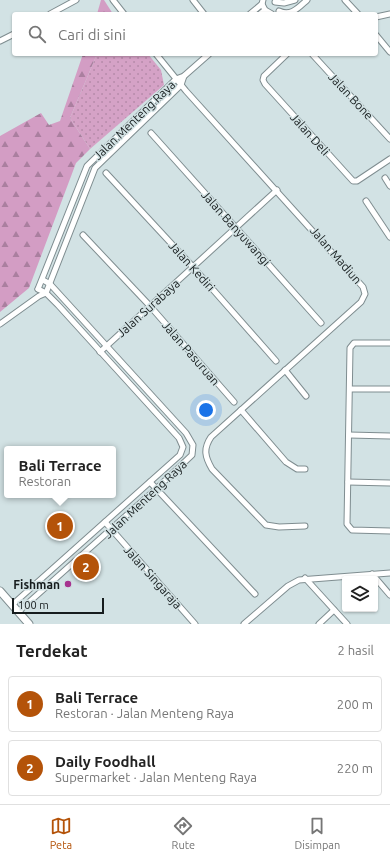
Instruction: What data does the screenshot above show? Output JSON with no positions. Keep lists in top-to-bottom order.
{
  "streets": {
    "street": [
      "Jalan Bone",
      "Jalan Menteng Raya",
      "Jalan Deli",
      "Jalan Banyuwangi",
      "Jalan Madiun",
      "Jalan Kediri",
      "Jalan Surabaya",
      "Jalan Pasuruan",
      "Jalan Singaraja"
    ]
  },
  "crossings": [
    ["Jalan Menteng Raya", "Jalan Madiun"],
    ["Jalan Menteng Raya", "Jalan Surabaya"],
    ["Jalan Menteng Raya", "Jalan Singaraja"],
    ["Jalan Banyuwangi", "Jalan Surabaya"],
    ["Jalan Madiun", "Jalan Surabaya"],
    ["Jalan Kediri", "Jalan Surabaya"],
    ["Jalan Surabaya", "Jalan Pasuruan"]
  ],
  "places": ["Fishman"],
  "scale_bar": "100 m",
  "page": {
    "search": "Cari di sini",
    "popup": ["Bali Terrace", "Restoran"],
    "pins": ["1", "2"],
    "scale": "100 m",
    "heading": ["Terdekat", "2 hasil"],
    "list": [
      {
        "mark": "1",
        "name": "Bali Terrace",
        "note": "Restoran · Jalan Menteng Raya",
        "value": "200 m"
      },
      {
        "mark": "2",
        "name": "Daily Foodhall",
        "note": "Supermarket · Jalan Menteng Raya",
        "value": "220 m"
      }
    ],
    "nav": ["Peta", "Rute", "Disimpan"]
  }
}
